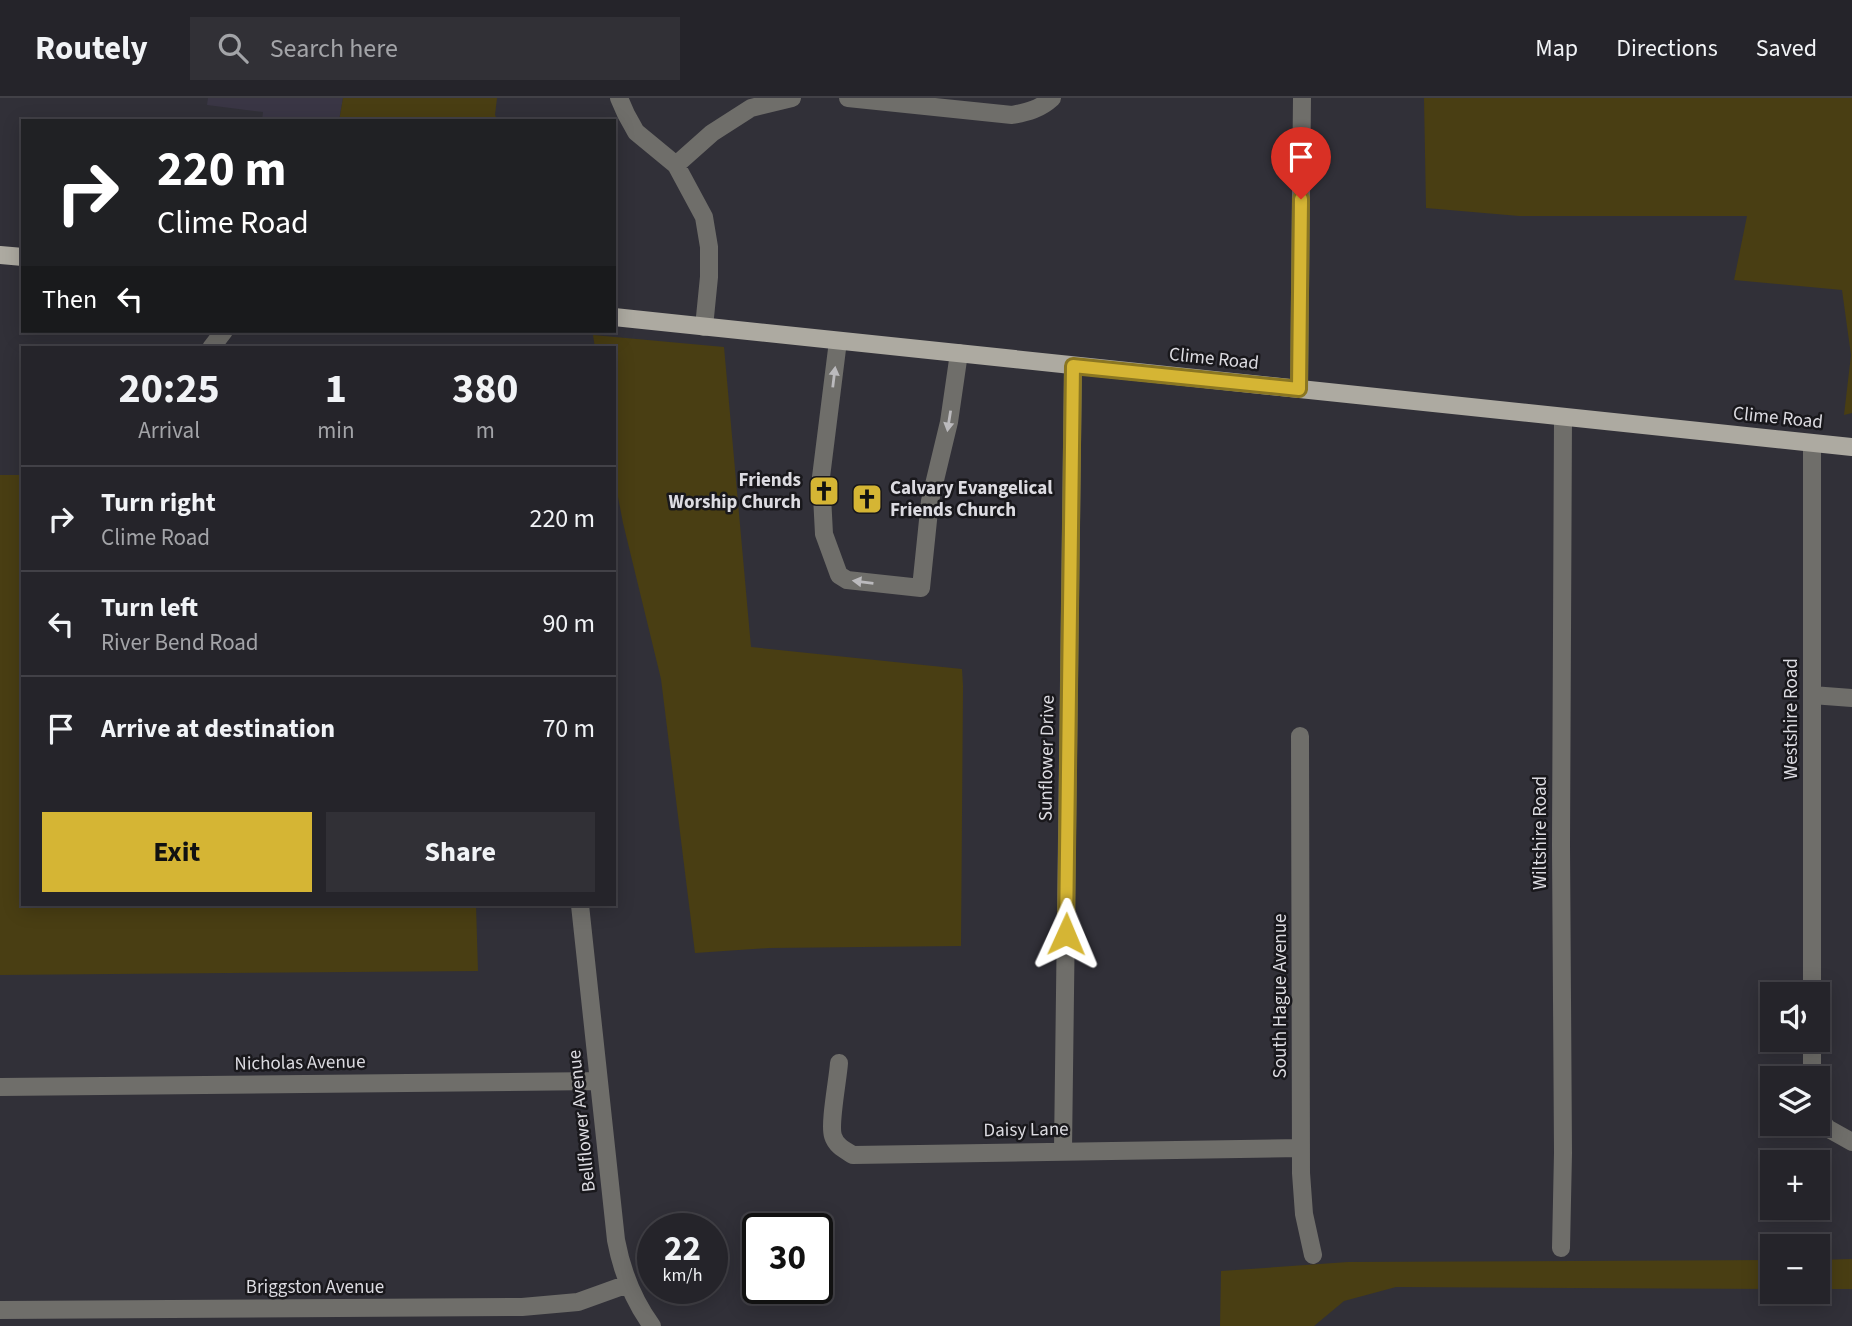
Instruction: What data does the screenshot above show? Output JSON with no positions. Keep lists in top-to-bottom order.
{
  "streets": {
    "main road": ["Clime Road"],
    "street": [
      "Westshire Road",
      "Sunflower Drive",
      "Wiltshire Road",
      "South Hague Avenue",
      "Nicholas Avenue",
      "Bellflower Avenue",
      "Daisy Lane",
      "Briggston Avenue"
    ]
  },
  "crossings": [
    ["Clime Road", "Westshire Road"],
    ["Clime Road", "Sunflower Drive"],
    ["Clime Road", "Wiltshire Road"],
    ["Sunflower Drive", "Daisy Lane"],
    ["South Hague Avenue", "Daisy Lane"],
    ["Nicholas Avenue", "Bellflower Avenue"],
    ["Bellflower Avenue", "Briggston Avenue"]
  ],
  "places": {
    "church": ["Friends Worship Church", "Calvary Evangelical Friends Church"]
  },
  "page": {
    "header": "Routely",
    "search": "Search here",
    "nav": ["Map", "Directions", "Saved"],
    "turn": ["220 m", "Clime Road"],
    "then": "Then",
    "eta": [
      "20:25",
      "Arrival",
      "1",
      "min",
      "380",
      "m"
    ],
    "list": [
      {
        "name": "Turn right",
        "note": "Clime Road",
        "value": "220 m"
      },
      {
        "name": "Turn left",
        "note": "River Bend Road",
        "value": "90 m"
      },
      {
        "name": "Arrive at destination",
        "value": "70 m"
      }
    ],
    "buttons": ["Exit", "Share"],
    "map_buttons": ["+", "−"],
    "speed": "22 km/h",
    "limit": "30"
  }
}
